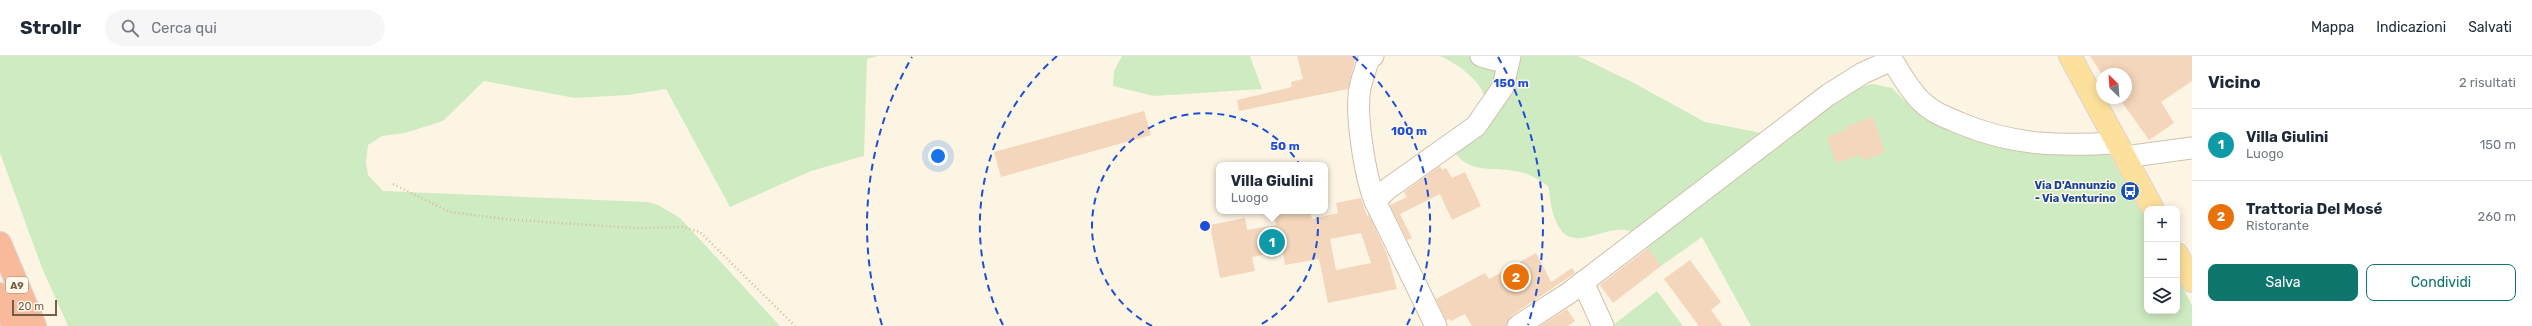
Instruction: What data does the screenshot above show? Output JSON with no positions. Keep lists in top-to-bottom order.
{
  "streets": {
    "highway": ["A9"]
  },
  "places": {
    "bus stop": ["Via D'Annunzio - Via Venturino"]
  },
  "scale_bar": "20 m",
  "north": "top left",
  "page": {
    "header": "Strollr",
    "search": "Cerca qui",
    "nav": ["Mappa", "Indicazioni", "Salvati"],
    "heading": ["Vicino", "2 risultati"],
    "list": [
      {
        "mark": "1",
        "name": "Villa Giulini",
        "note": "Luogo",
        "value": "150 m"
      },
      {
        "mark": "2",
        "name": "Trattoria Del Mosé",
        "note": "Ristorante",
        "value": "260 m"
      }
    ],
    "popup": ["Villa Giulini", "Luogo"],
    "map_buttons": ["+", "−"],
    "pins": ["1", "2"],
    "buttons": ["Salva", "Condividi"],
    "scale": "20 m"
  },
  "rings": ["150 m", "100 m", "50 m"]
}
